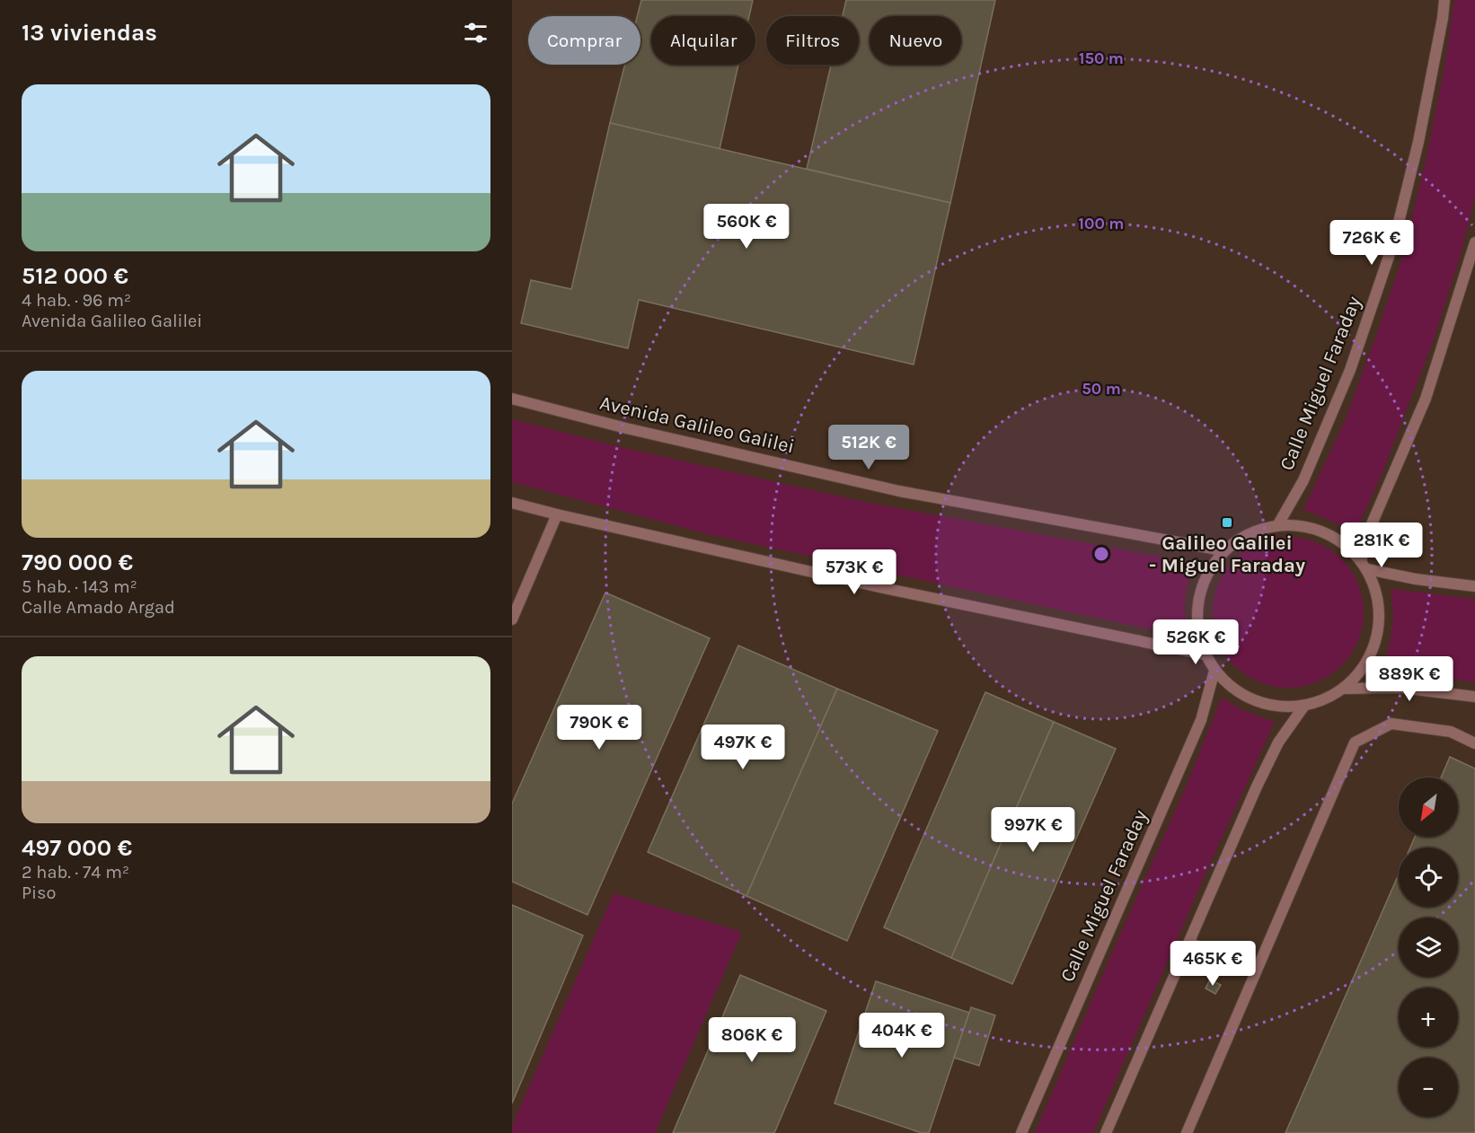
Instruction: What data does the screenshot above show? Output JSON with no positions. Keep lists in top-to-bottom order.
{
  "streets": {
    "street": ["Calle Miguel Faraday", "Avenida Galileo Galilei"]
  },
  "crossings": [
    ["Calle Miguel Faraday", "Avenida Galileo Galilei"]
  ],
  "places": {
    "transit": ["Galileo Galilei - Miguel Faraday"]
  },
  "north": "bottom left",
  "page": {
    "heading": "13 viviendas",
    "chip": [
      "Comprar",
      "Alquilar",
      "Filtros",
      "Nuevo"
    ],
    "list": [
      {
        "name": "512 000 €",
        "note": "4 hab. · 96 m² · Avenida Galileo Galilei"
      },
      {
        "name": "790 000 €",
        "note": "5 hab. · 143 m² · Calle Amado Argad"
      },
      {
        "name": "497 000 €",
        "note": "2 hab. · 74 m² · Piso"
      }
    ],
    "price": [
      "560K €",
      "726K €",
      "512K €",
      "281K €",
      "573K €",
      "526K €",
      "889K €",
      "790K €",
      "497K €",
      "997K €",
      "465K €",
      "404K €",
      "806K €"
    ],
    "map_buttons": ["+", "−"]
  },
  "rings": ["150 m", "100 m", "50 m"]
}
